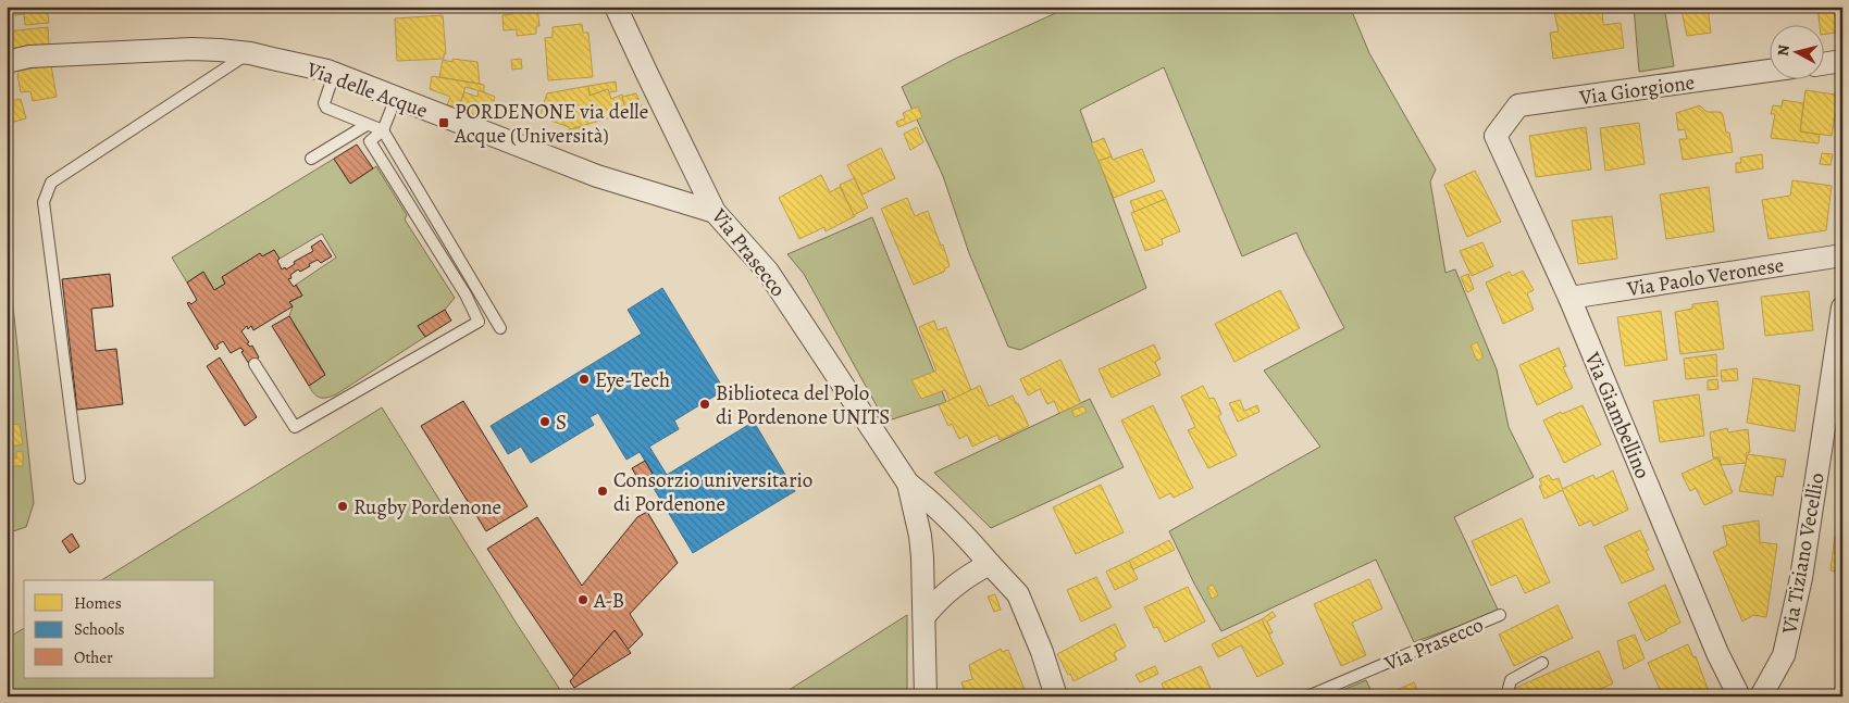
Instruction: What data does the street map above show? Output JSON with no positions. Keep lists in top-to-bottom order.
{
  "streets": {
    "street": [
      "Via delle Acque",
      "Via Giorgione",
      "Via Prasecco",
      "Via Paolo Veronese",
      "Via Giambellino",
      "Via Tiziano Vecellio"
    ]
  },
  "crossings": [
    ["Via delle Acque", "Via Prasecco"],
    ["Via Giorgione", "Via Giambellino"],
    ["Via Paolo Veronese", "Via Giambellino"]
  ],
  "places": {
    "transit": ["PORDENONE via delle Acque (Università)"],
    "other": [
      "Eye-Tech",
      "Biblioteca del Polo di Pordenone UNITS",
      "S",
      "Consorzio universitario di Pordenone",
      "Rugby Pordenone",
      "A-B"
    ]
  },
  "legend": ["Homes", "Schools", "Other"],
  "north": "left"
}
